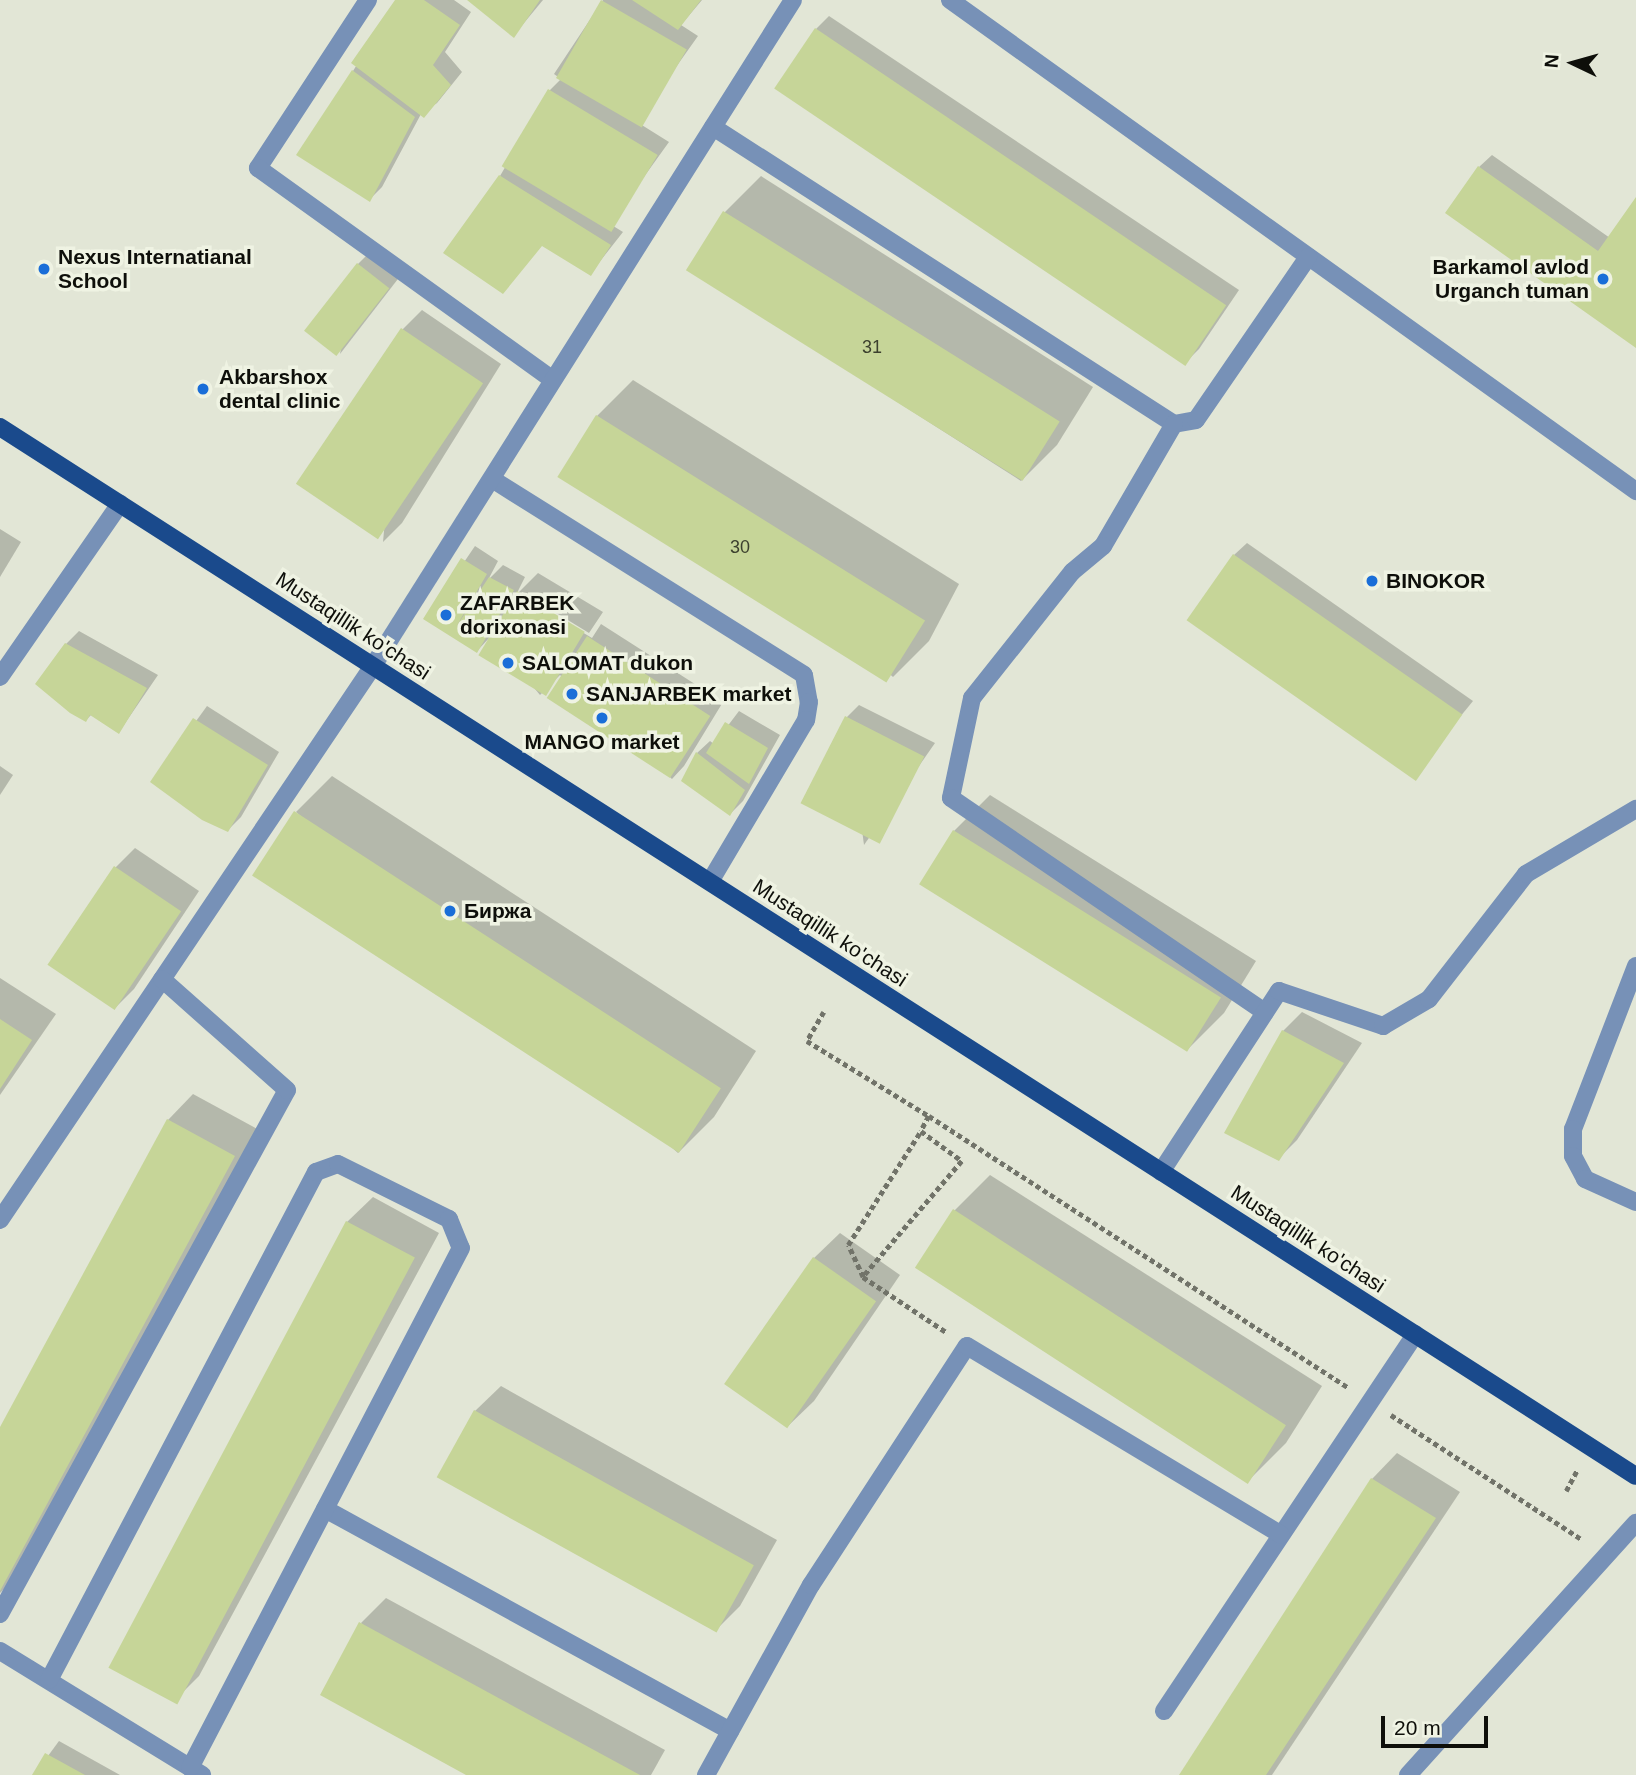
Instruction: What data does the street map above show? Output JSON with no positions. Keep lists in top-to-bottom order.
{
  "streets": {
    "main road": ["Mustaqillik ko'chasi"]
  },
  "places": [
    "Nexus Internatianal School",
    "Barkamol avlod Urganch tuman",
    "Akbarshox dental clinic",
    "BINOKOR",
    "ZAFARBEK dorixonasi",
    "SALOMAT dukon",
    "SANJARBEK market",
    "MANGO market",
    "Биржа"
  ],
  "house_numbers": ["31", "30"],
  "scale_bar": "20 m",
  "north": "left"
}
